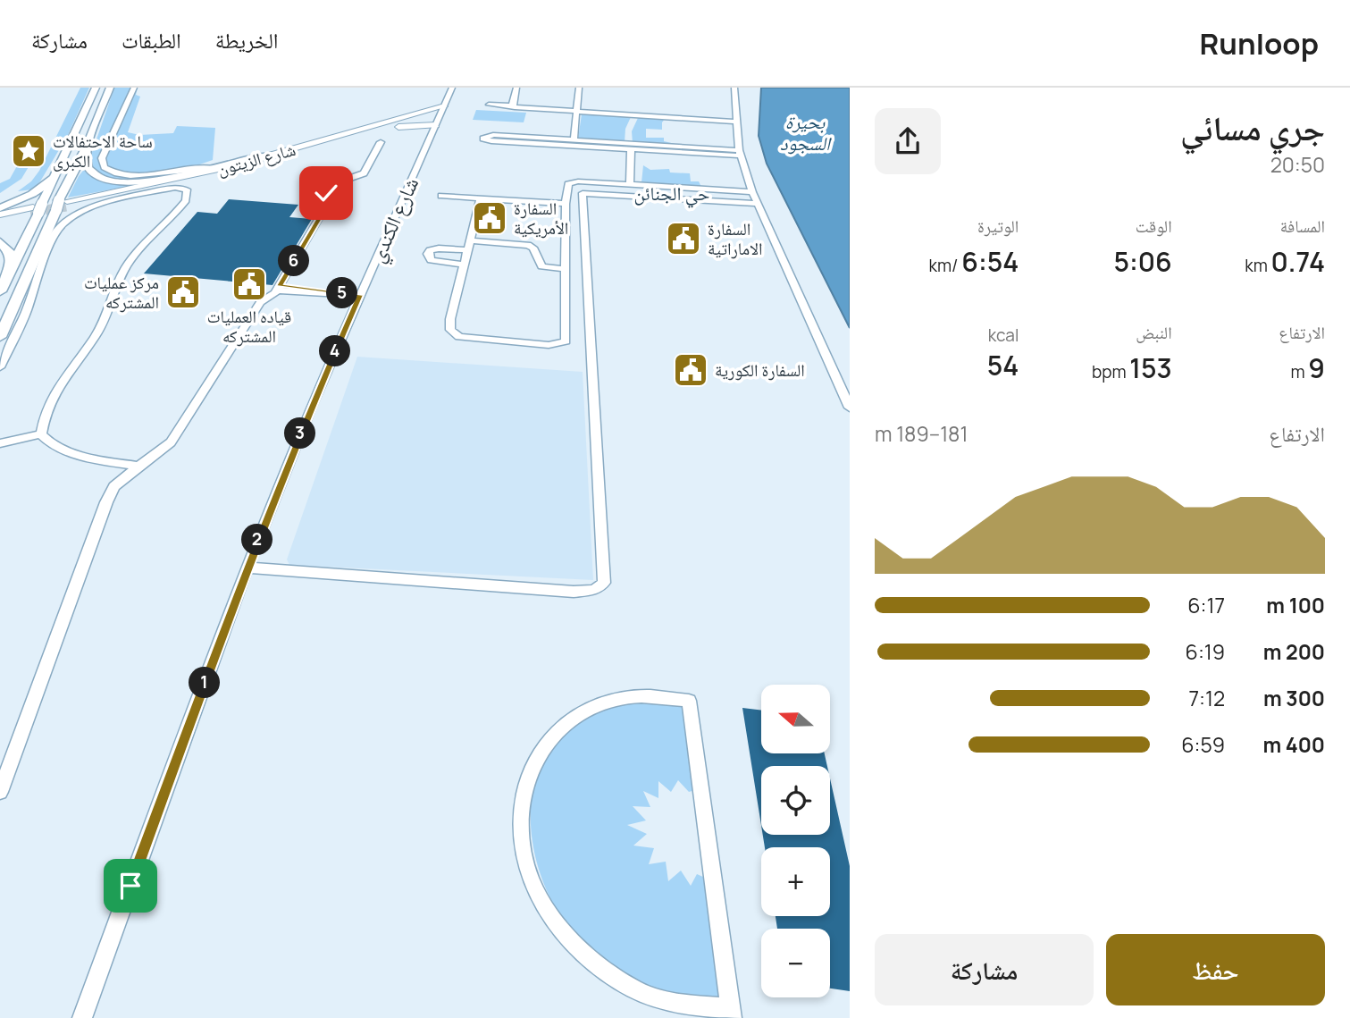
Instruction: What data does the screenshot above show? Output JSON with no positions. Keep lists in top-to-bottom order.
{
  "streets": {
    "main road": ["شارع الزيتون"],
    "street": ["شارع الكندي"]
  },
  "crossings": [
    ["شارع الزيتون", "شارع الكندي"]
  ],
  "districts": ["حي الجنائن"],
  "water": ["بحيرة السجود"],
  "places": {
    "place": ["ساحة الاحتفالات الكبرى"],
    "public building": [
      "السفارة الأمريكية",
      "السفارة الاماراتية",
      "قياده العمليات المشتركه",
      "مركز عمليات المشتركه",
      "السفارة الكورية"
    ]
  },
  "north": "left",
  "page": {
    "header": "Runloop",
    "nav": ["الخريطة", "الطبقات", "مشاركة"],
    "heading": ["جري مسائي", "20:50"],
    "stats": [
      ["المسافة", "0.74 km"],
      ["الوقت", "5:06"],
      ["الوتيرة", "6:54 /km"],
      ["الارتفاع", "9 m"],
      ["النبض", "153 bpm"],
      ["kcal", "54"]
    ],
    "pins": [
      "6",
      "5",
      "4",
      "3",
      "2",
      "1"
    ],
    "chart": ["الارتفاع", "181–189 m"],
    "list": [
      {
        "name": "100 m",
        "note": "6:17"
      },
      {
        "name": "200 m",
        "note": "6:19"
      },
      {
        "name": "300 m",
        "note": "7:12"
      },
      {
        "name": "400 m",
        "note": "6:59"
      }
    ],
    "map_buttons": ["+", "−"],
    "buttons": ["حفظ", "مشاركة"]
  }
}
